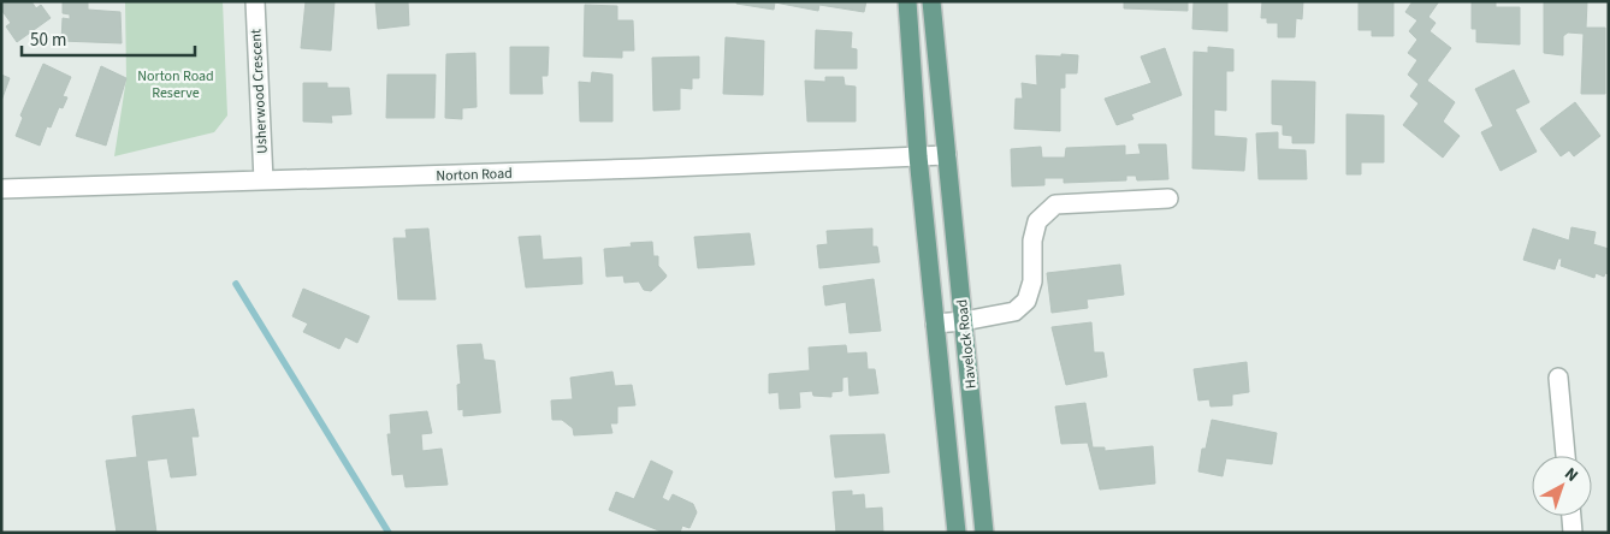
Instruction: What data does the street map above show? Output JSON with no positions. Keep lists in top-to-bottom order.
{
  "streets": {
    "main road": ["Havelock Road"],
    "street": ["Usherwood Crescent", "Norton Road"]
  },
  "crossings": [
    ["Usherwood Crescent", "Norton Road"],
    ["Norton Road", "Havelock Road"]
  ],
  "parks": ["Norton Road Reserve"],
  "scale_bar": "50 m",
  "north": "top right"
}
